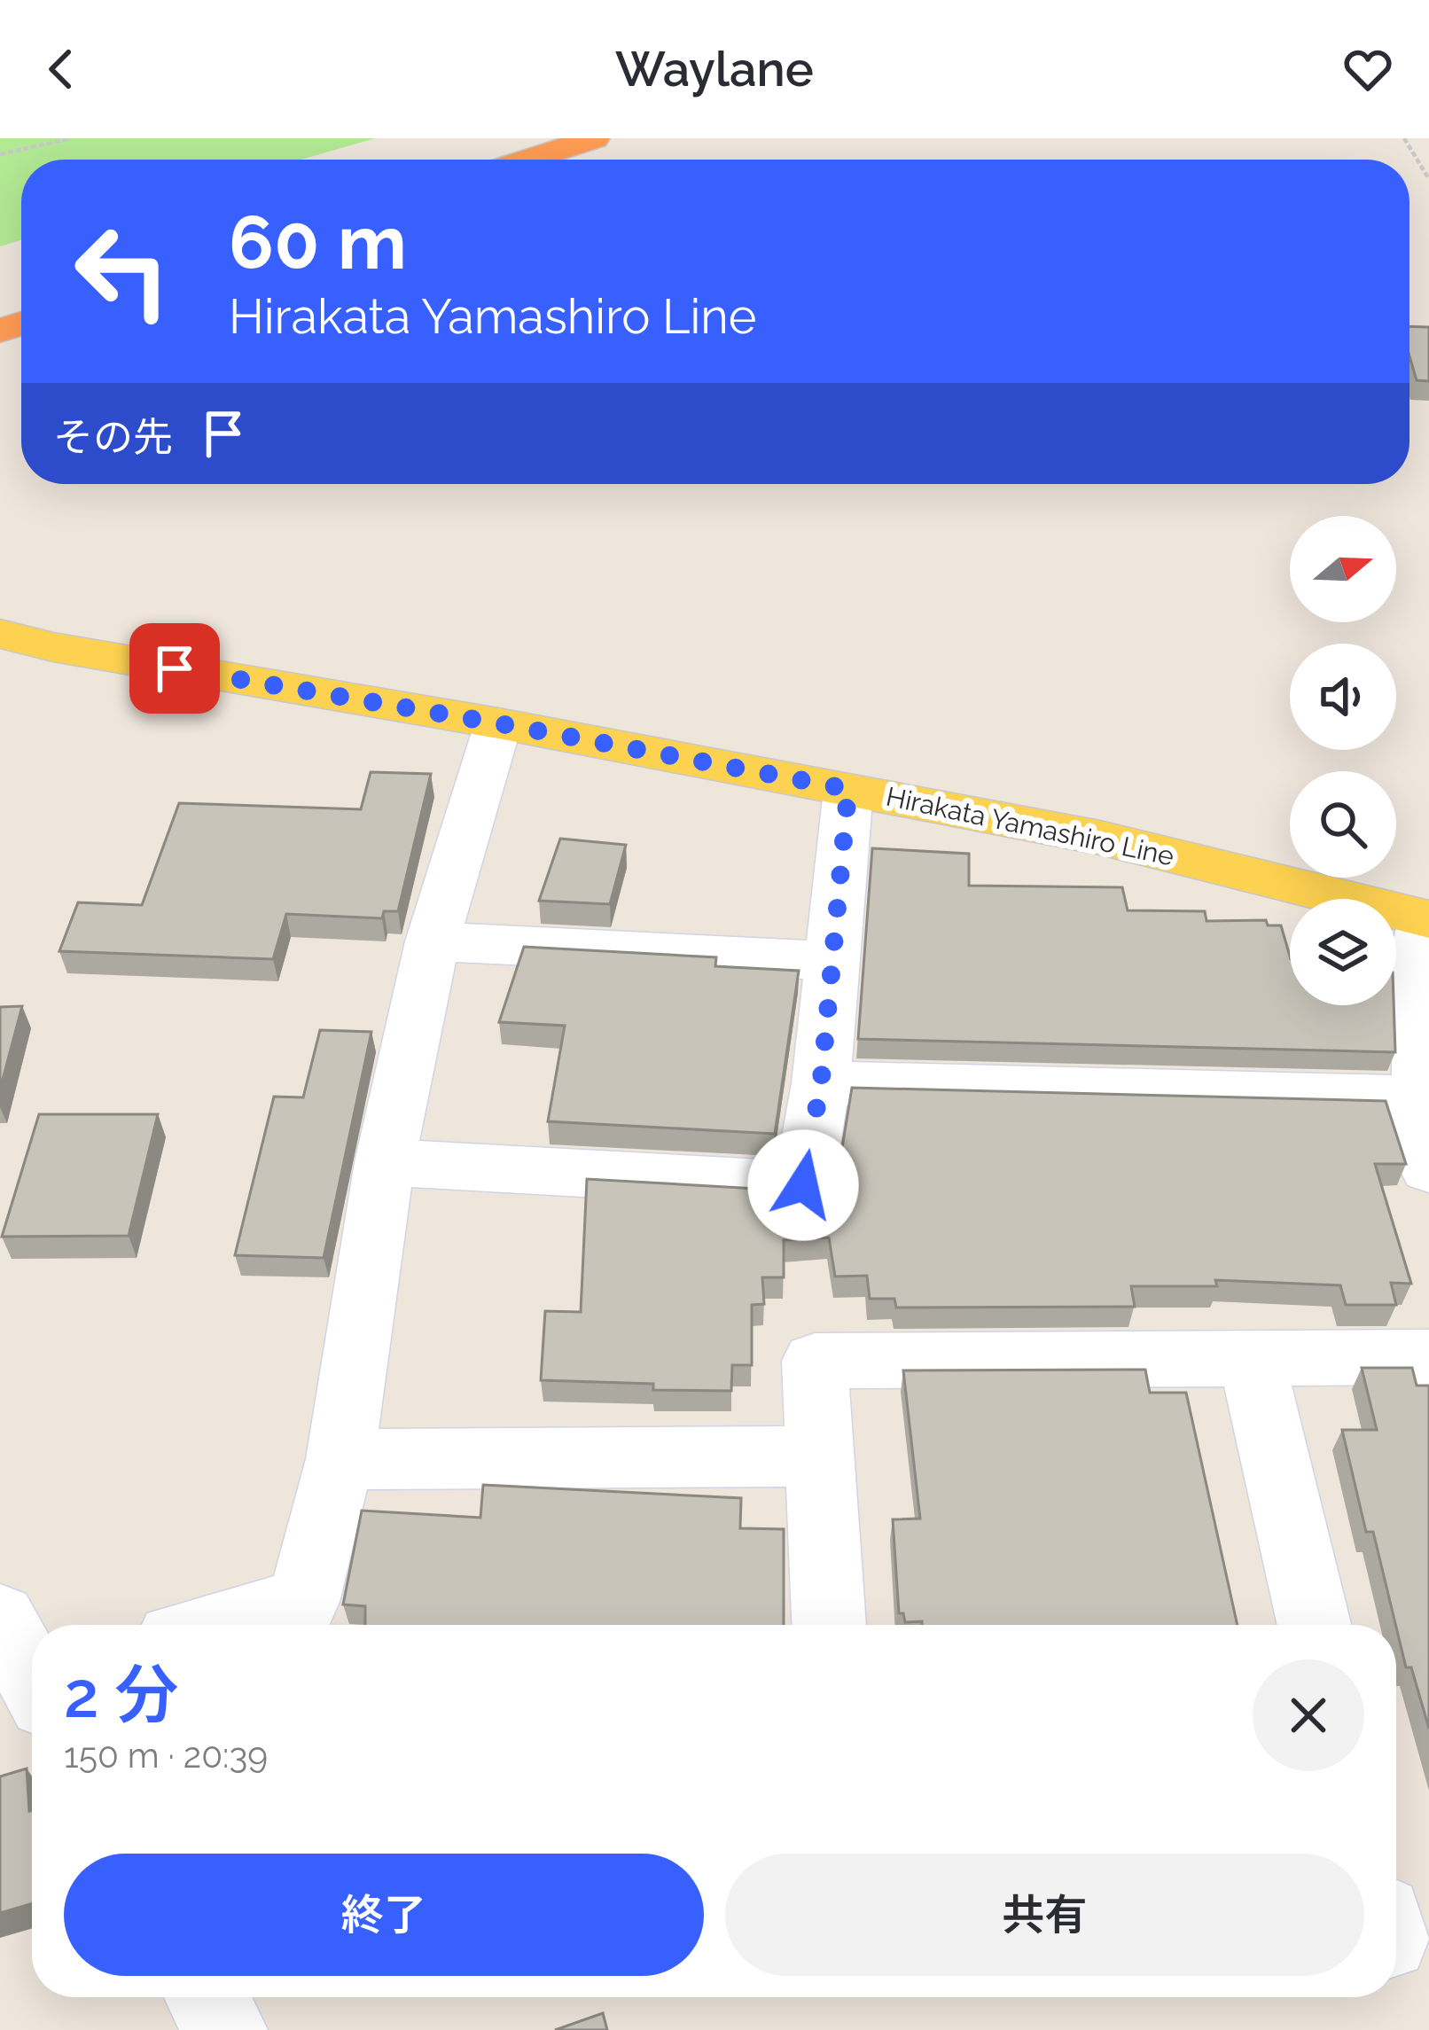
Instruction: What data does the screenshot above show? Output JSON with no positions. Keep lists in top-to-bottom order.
{
  "streets": {
    "main road": ["Hirakata Yamashiro Line"]
  },
  "north": "right",
  "page": {
    "header": "Waylane",
    "turn": ["60 m", "Hirakata Yamashiro Line"],
    "then": "その先",
    "heading": ["2 分", "150 m · 20:39"],
    "buttons": ["終了", "共有"]
  }
}
